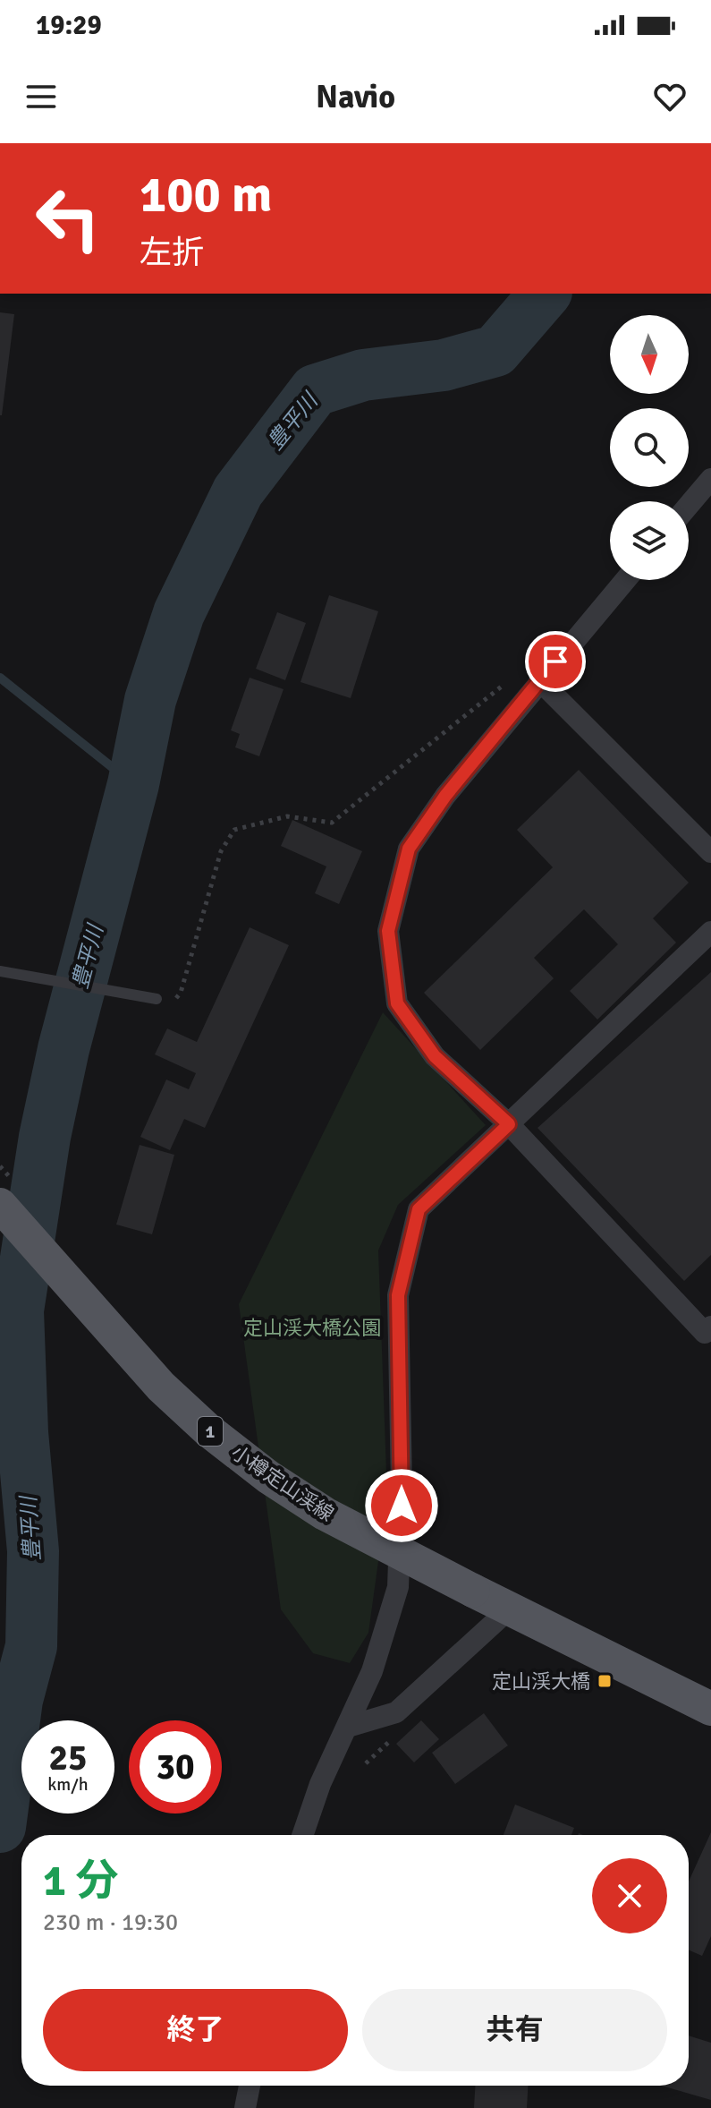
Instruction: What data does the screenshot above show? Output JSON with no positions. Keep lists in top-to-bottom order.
{
  "streets": {
    "main road": ["1", "小樽定山渓線"]
  },
  "water": ["豊平川"],
  "parks": ["定山渓大橋公園"],
  "places": {
    "transit": ["定山渓大橋"]
  },
  "north": "bottom",
  "page": {
    "status": "19:29",
    "header": "Navio",
    "turn": ["100 m", "左折"],
    "speed": "25 km/h",
    "limit": "30",
    "heading": ["1 分", "230 m · 19:30"],
    "buttons": ["終了", "共有"]
  }
}
